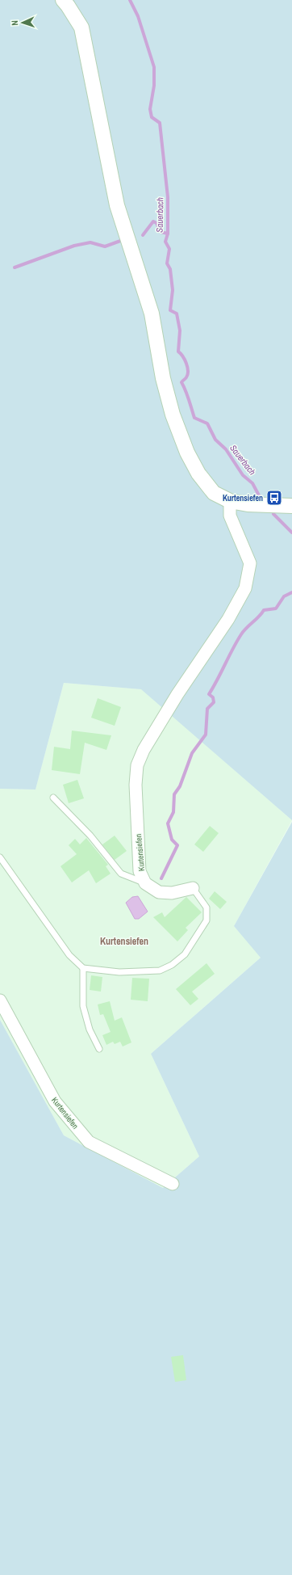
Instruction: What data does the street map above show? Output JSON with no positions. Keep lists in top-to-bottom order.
{
  "streets": {
    "street": ["Kurtensiefen"]
  },
  "districts": ["Kurtensiefen"],
  "water": ["Sauerbach"],
  "places": {
    "bus stop": ["Kurtensiefen"]
  },
  "north": "left"
}
